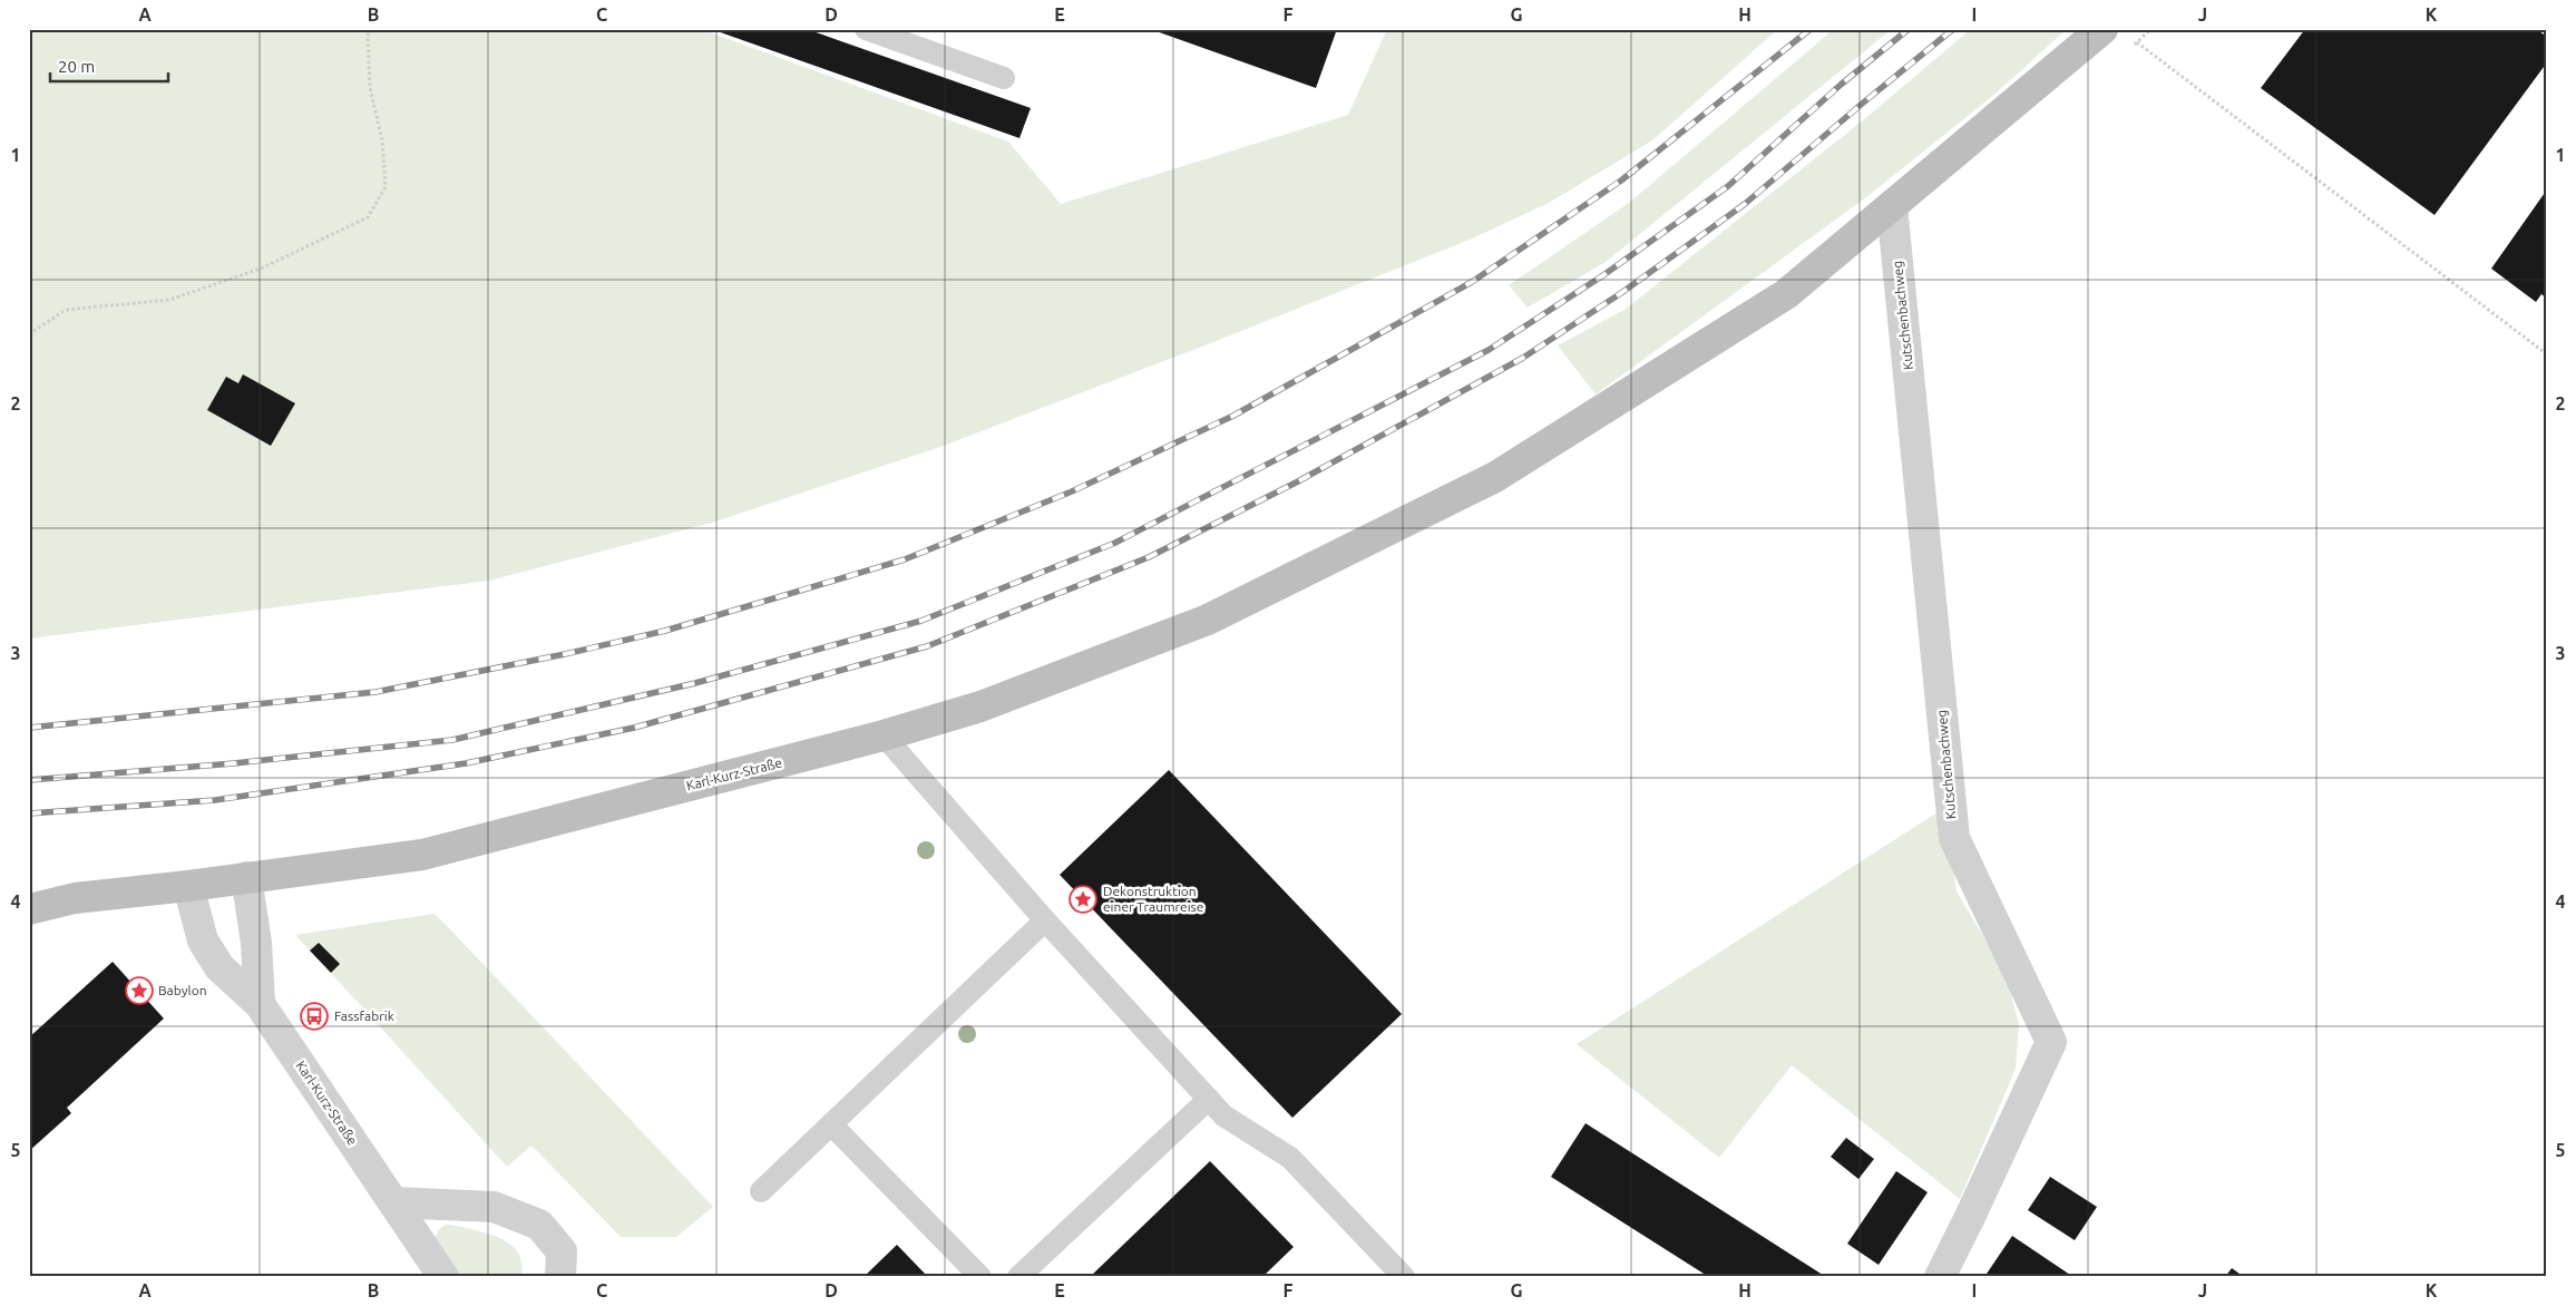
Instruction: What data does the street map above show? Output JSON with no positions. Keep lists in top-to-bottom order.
{
  "streets": {
    "main road": ["Karl-Kurz-Straße"],
    "street": ["Kutschenbachweg"]
  },
  "crossings": [
    ["Kutschenbachweg", "Karl-Kurz-Straße"]
  ],
  "places": {
    "place": ["Dekonstruktion einer Traumreise", "Babylon"],
    "bus stop": ["Fassfabrik"]
  },
  "scale_bar": "20 m",
  "grid": {
    "columns": [
      "A",
      "B",
      "C",
      "D",
      "E",
      "F",
      "G",
      "H",
      "I",
      "J",
      "K"
    ],
    "rows": [
      "1",
      "2",
      "3",
      "4",
      "5"
    ]
  }
}
